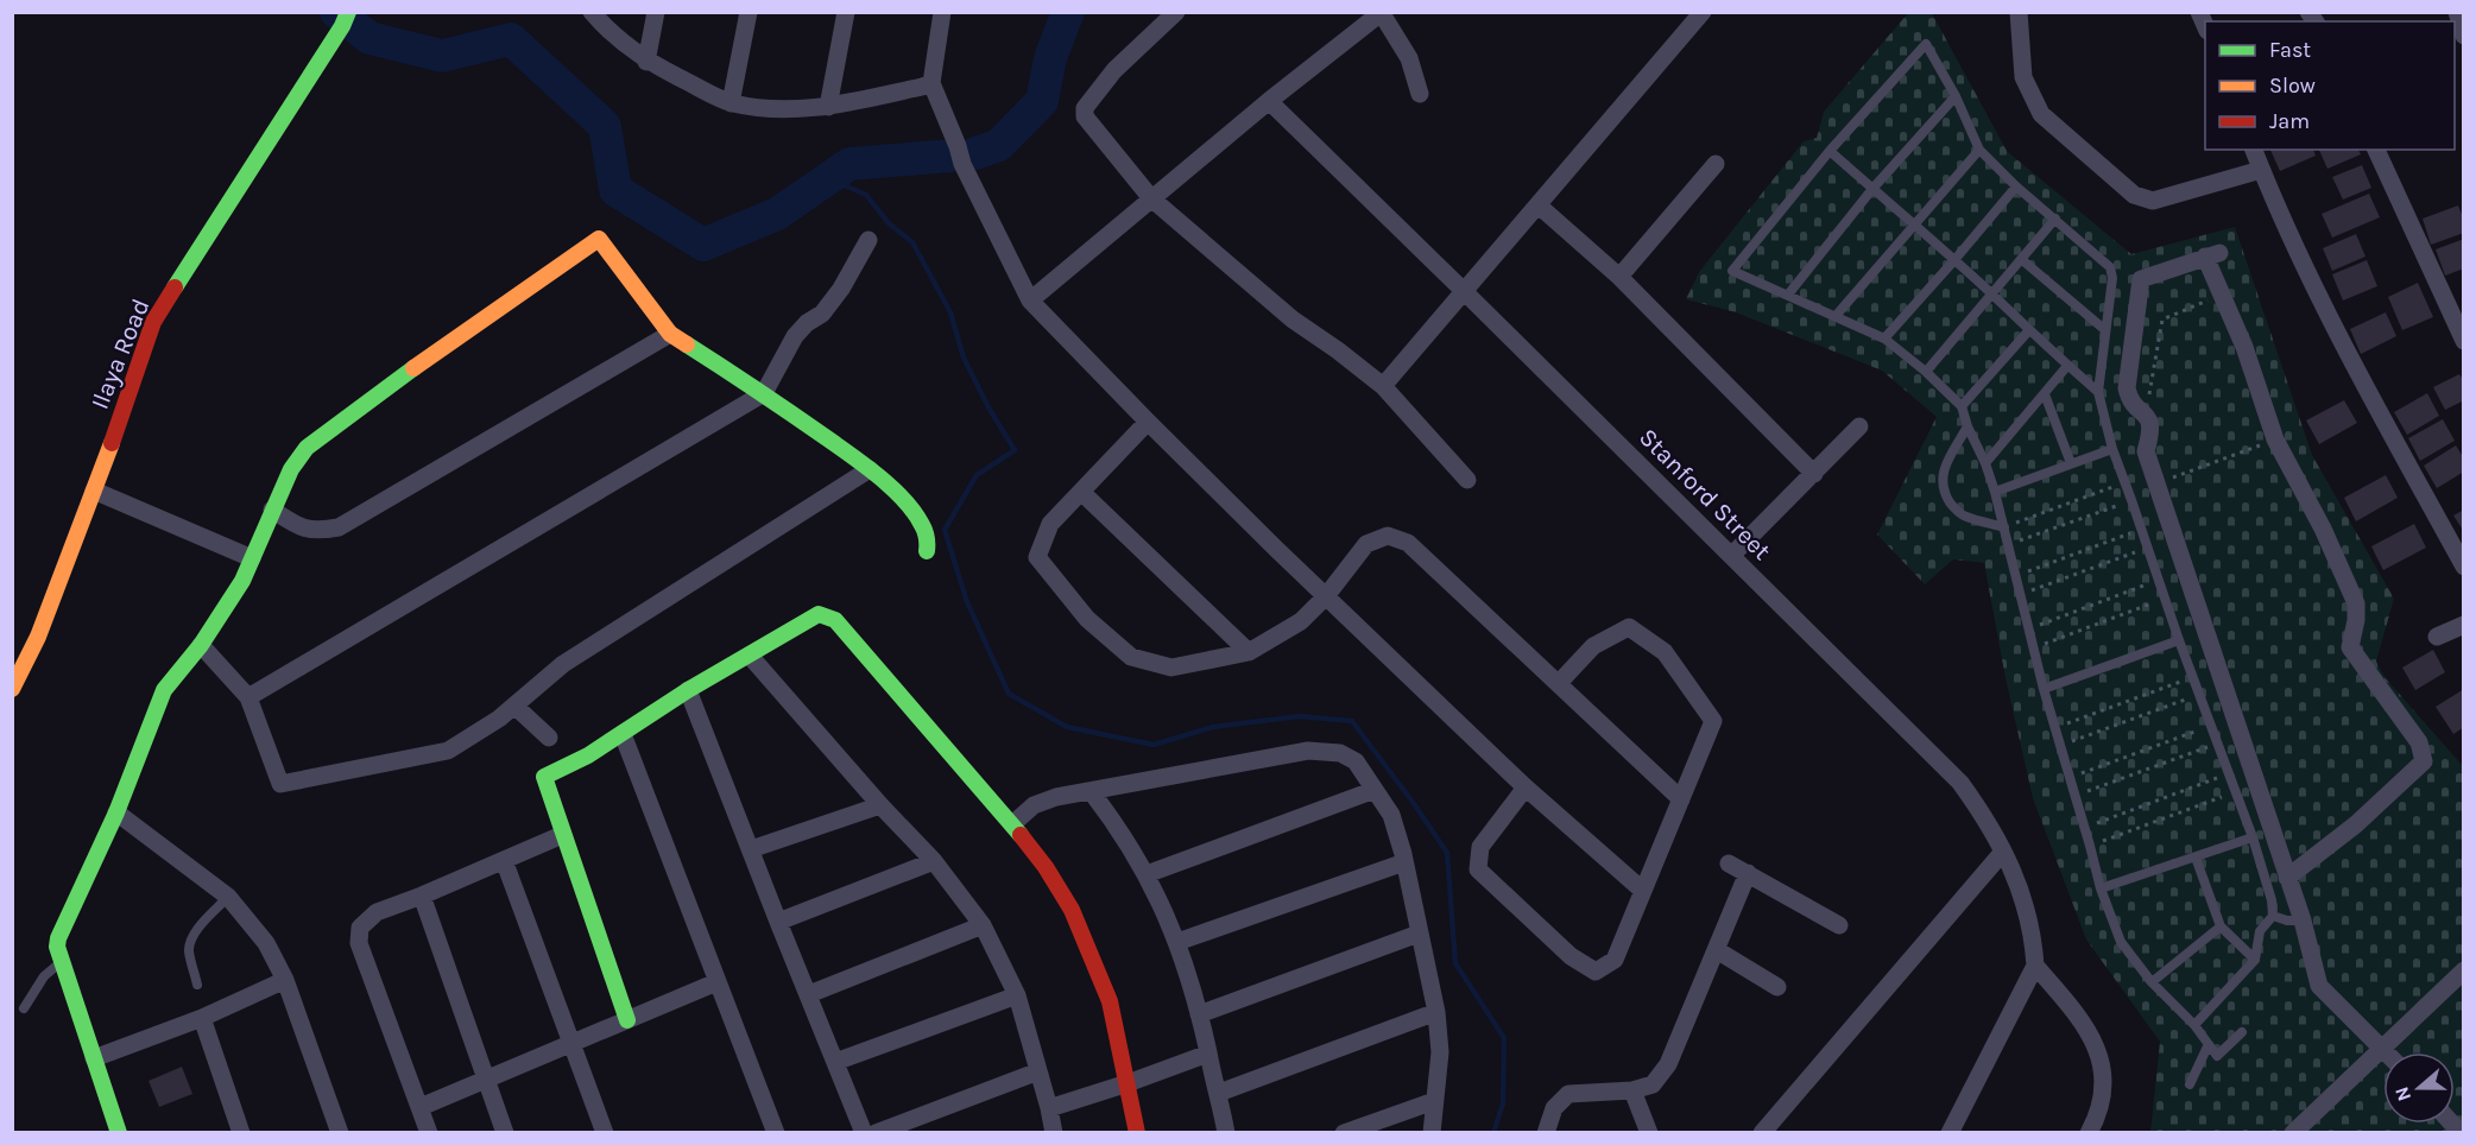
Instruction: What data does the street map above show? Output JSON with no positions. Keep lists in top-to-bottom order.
{
  "streets": {
    "street": ["Ilaya Road", "Stanford Street"]
  },
  "legend": ["Fast", "Slow", "Jam"],
  "north": "left"
}
